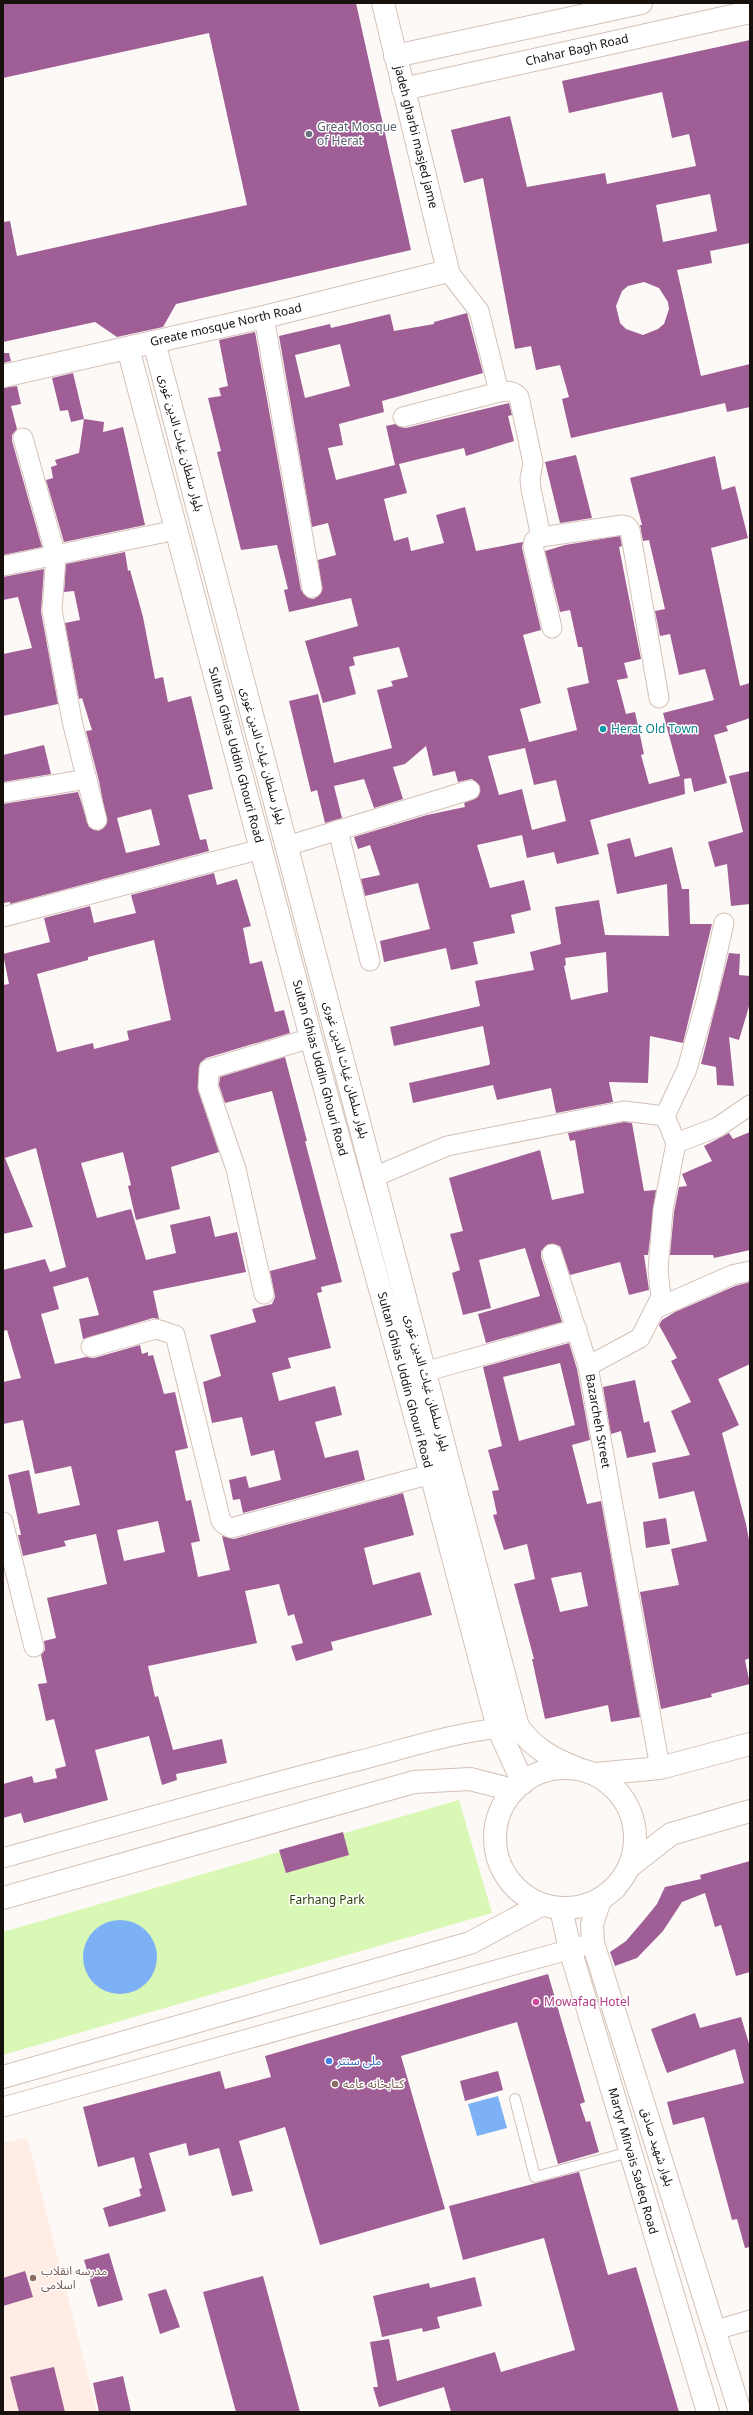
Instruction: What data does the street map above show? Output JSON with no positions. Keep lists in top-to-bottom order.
{
  "streets": {
    "main road": [
      "Chahar Bagh Road",
      "jadeh gharbi masjed jame",
      "Greate mosque North Road",
      "بلوار سلطان غیاث الدین غوری",
      "Sultan Ghias Uddin Ghouri Road",
      "بلوار شهید صادق",
      "Martyr Mirvais Sadeq Road"
    ],
    "street": ["Bazarcheh Street"]
  },
  "crossings": [
    ["Chahar Bagh Road", "jadeh gharbi masjed jame"],
    ["jadeh gharbi masjed jame", "Greate mosque North Road"],
    ["Greate mosque North Road", "بلوار سلطان غیاث الدین غوری"],
    ["Greate mosque North Road", "Sultan Ghias Uddin Ghouri Road"],
    ["بلوار سلطان غیاث الدین غوری", "Sultan Ghias Uddin Ghouri Road"]
  ],
  "parks": ["Farhang Park"],
  "places": [
    "Great Mosque of Herat",
    "Herat Old Town",
    "Mowafaq Hotel",
    "ملی سنتر",
    "کتابخانه عامه",
    "مدرسه انقلاب اسلامی"
  ]
}
